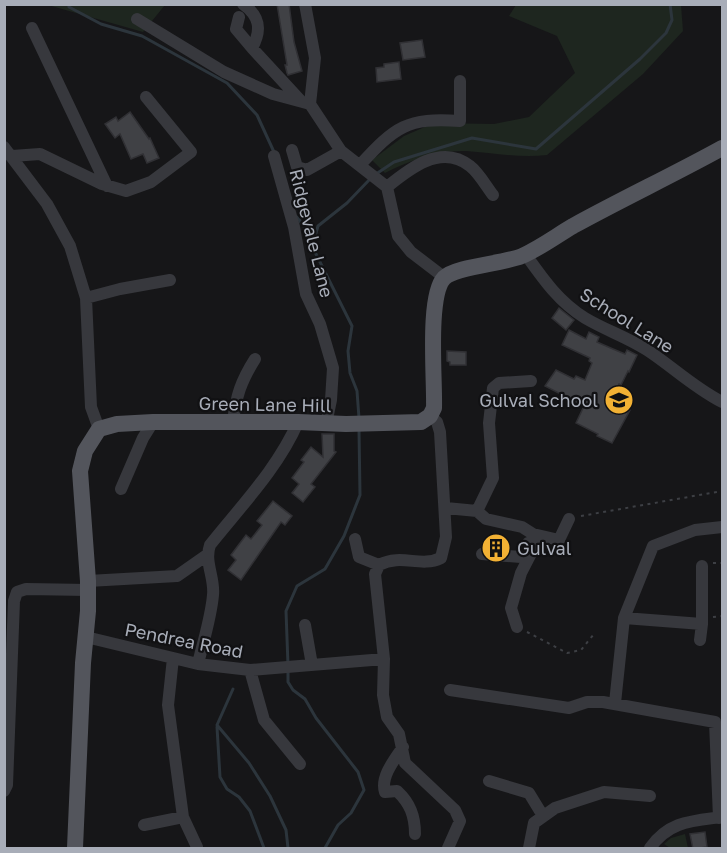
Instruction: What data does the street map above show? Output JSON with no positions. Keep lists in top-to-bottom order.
{
  "streets": {
    "main road": ["Green Lane Hill"],
    "street": ["Ridgevale Lane", "School Lane", "Pendrea Road"]
  },
  "crossings": [
    ["Ridgevale Lane", "Green Lane Hill"]
  ],
  "places": {
    "school or university": ["Gulval School"],
    "building": ["Gulval"]
  }
}
